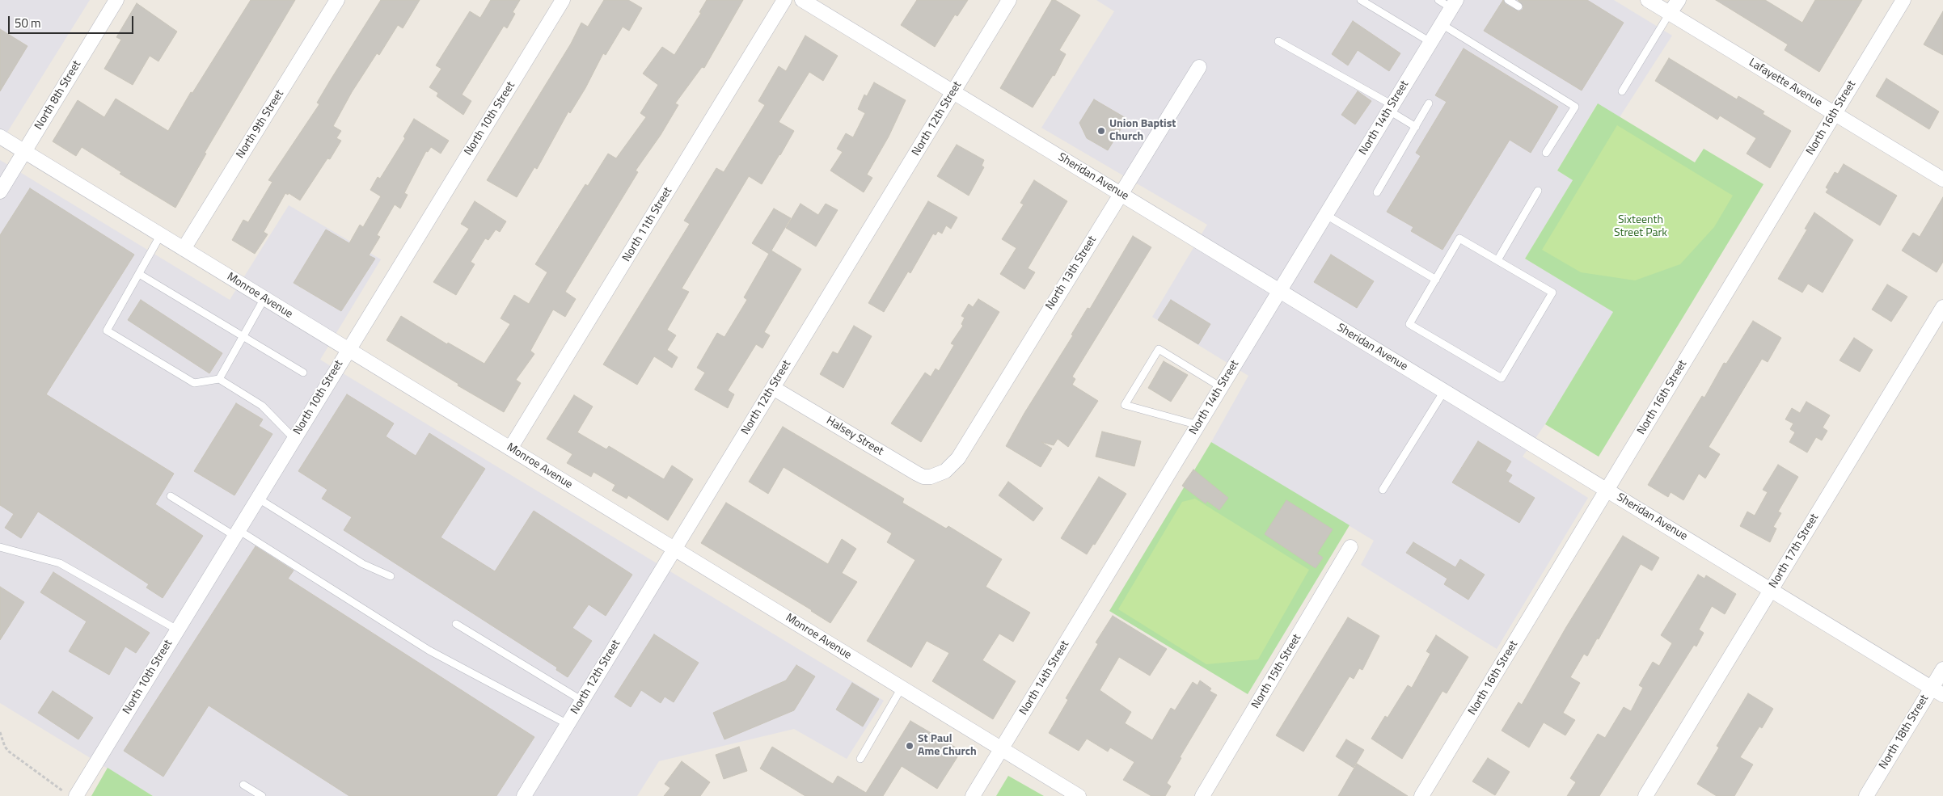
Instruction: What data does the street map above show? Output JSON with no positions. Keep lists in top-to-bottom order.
{
  "streets": {
    "street": [
      "Lafayette Avenue",
      "North 8th Street",
      "North 14th Street",
      "North 16th Street",
      "North 10th Street",
      "North 12th Street",
      "North 9th Street",
      "Sheridan Avenue",
      "North 11th Street",
      "North 13th Street",
      "Monroe Avenue",
      "Halsey Street",
      "North 17th Street",
      "North 15th Street",
      "North 18th Street"
    ]
  },
  "crossings": [
    ["Lafayette Avenue", "North 16th Street"],
    ["North 8th Street", "Monroe Avenue"],
    ["North 14th Street", "Sheridan Avenue"],
    ["North 14th Street", "Monroe Avenue"],
    ["North 16th Street", "Sheridan Avenue"],
    ["North 10th Street", "Monroe Avenue"],
    ["North 12th Street", "Sheridan Avenue"],
    ["North 12th Street", "Monroe Avenue"],
    ["North 12th Street", "Halsey Street"],
    ["North 9th Street", "Monroe Avenue"],
    ["Sheridan Avenue", "North 13th Street"],
    ["Sheridan Avenue", "North 17th Street"],
    ["Sheridan Avenue", "North 18th Street"],
    ["North 11th Street", "Monroe Avenue"],
    ["North 13th Street", "Halsey Street"]
  ],
  "parks": ["Sixteenth Street Park"],
  "places": ["Union Baptist Church", "St Paul Ame Church"],
  "scale_bar": "50 m"
}
